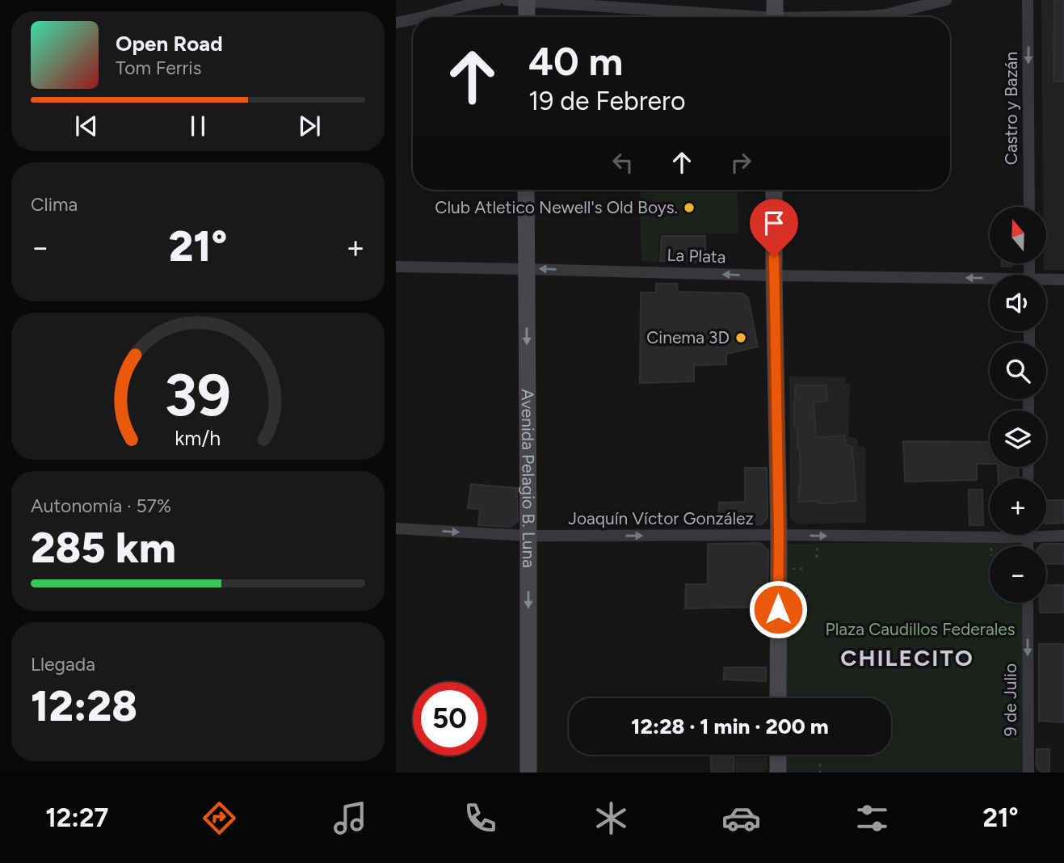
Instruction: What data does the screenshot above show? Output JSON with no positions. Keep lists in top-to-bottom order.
{
  "streets": {
    "main road": ["Avenida Pelagio B. Luna"],
    "street": [
      "Castro y Bazán",
      "La Plata",
      "Joaquín Víctor González",
      "9 de Julio"
    ]
  },
  "crossings": [
    ["La Plata", "Avenida Pelagio B. Luna"],
    ["Avenida Pelagio B. Luna", "Joaquín Víctor González"]
  ],
  "one_way": [
    "Castro y Bazán",
    "La Plata",
    "Avenida Pelagio B. Luna",
    "Joaquín Víctor González",
    "9 de Julio"
  ],
  "districts": ["CHILECITO"],
  "parks": ["Plaza Caudillos Federales"],
  "places": ["Club Atletico Newell's Old Boys.", "Cinema 3D"],
  "north": "top",
  "page": {
    "turn": ["40 m", "19 de Febrero"],
    "song": ["Open Road", "Tom Ferris"],
    "tile": [
      "Clima",
      ["Autonomía · 57%", "285 km"],
      ["Llegada", "12:28"]
    ],
    "map_buttons": ["+", "−"],
    "heat": ["−", "21°", "+"],
    "limit": "50",
    "trip": "12:28 · 1 min · 200 m",
    "tabs": ["12:27", "21°"],
    "gauge": ["39", "km/h"]
  }
}
